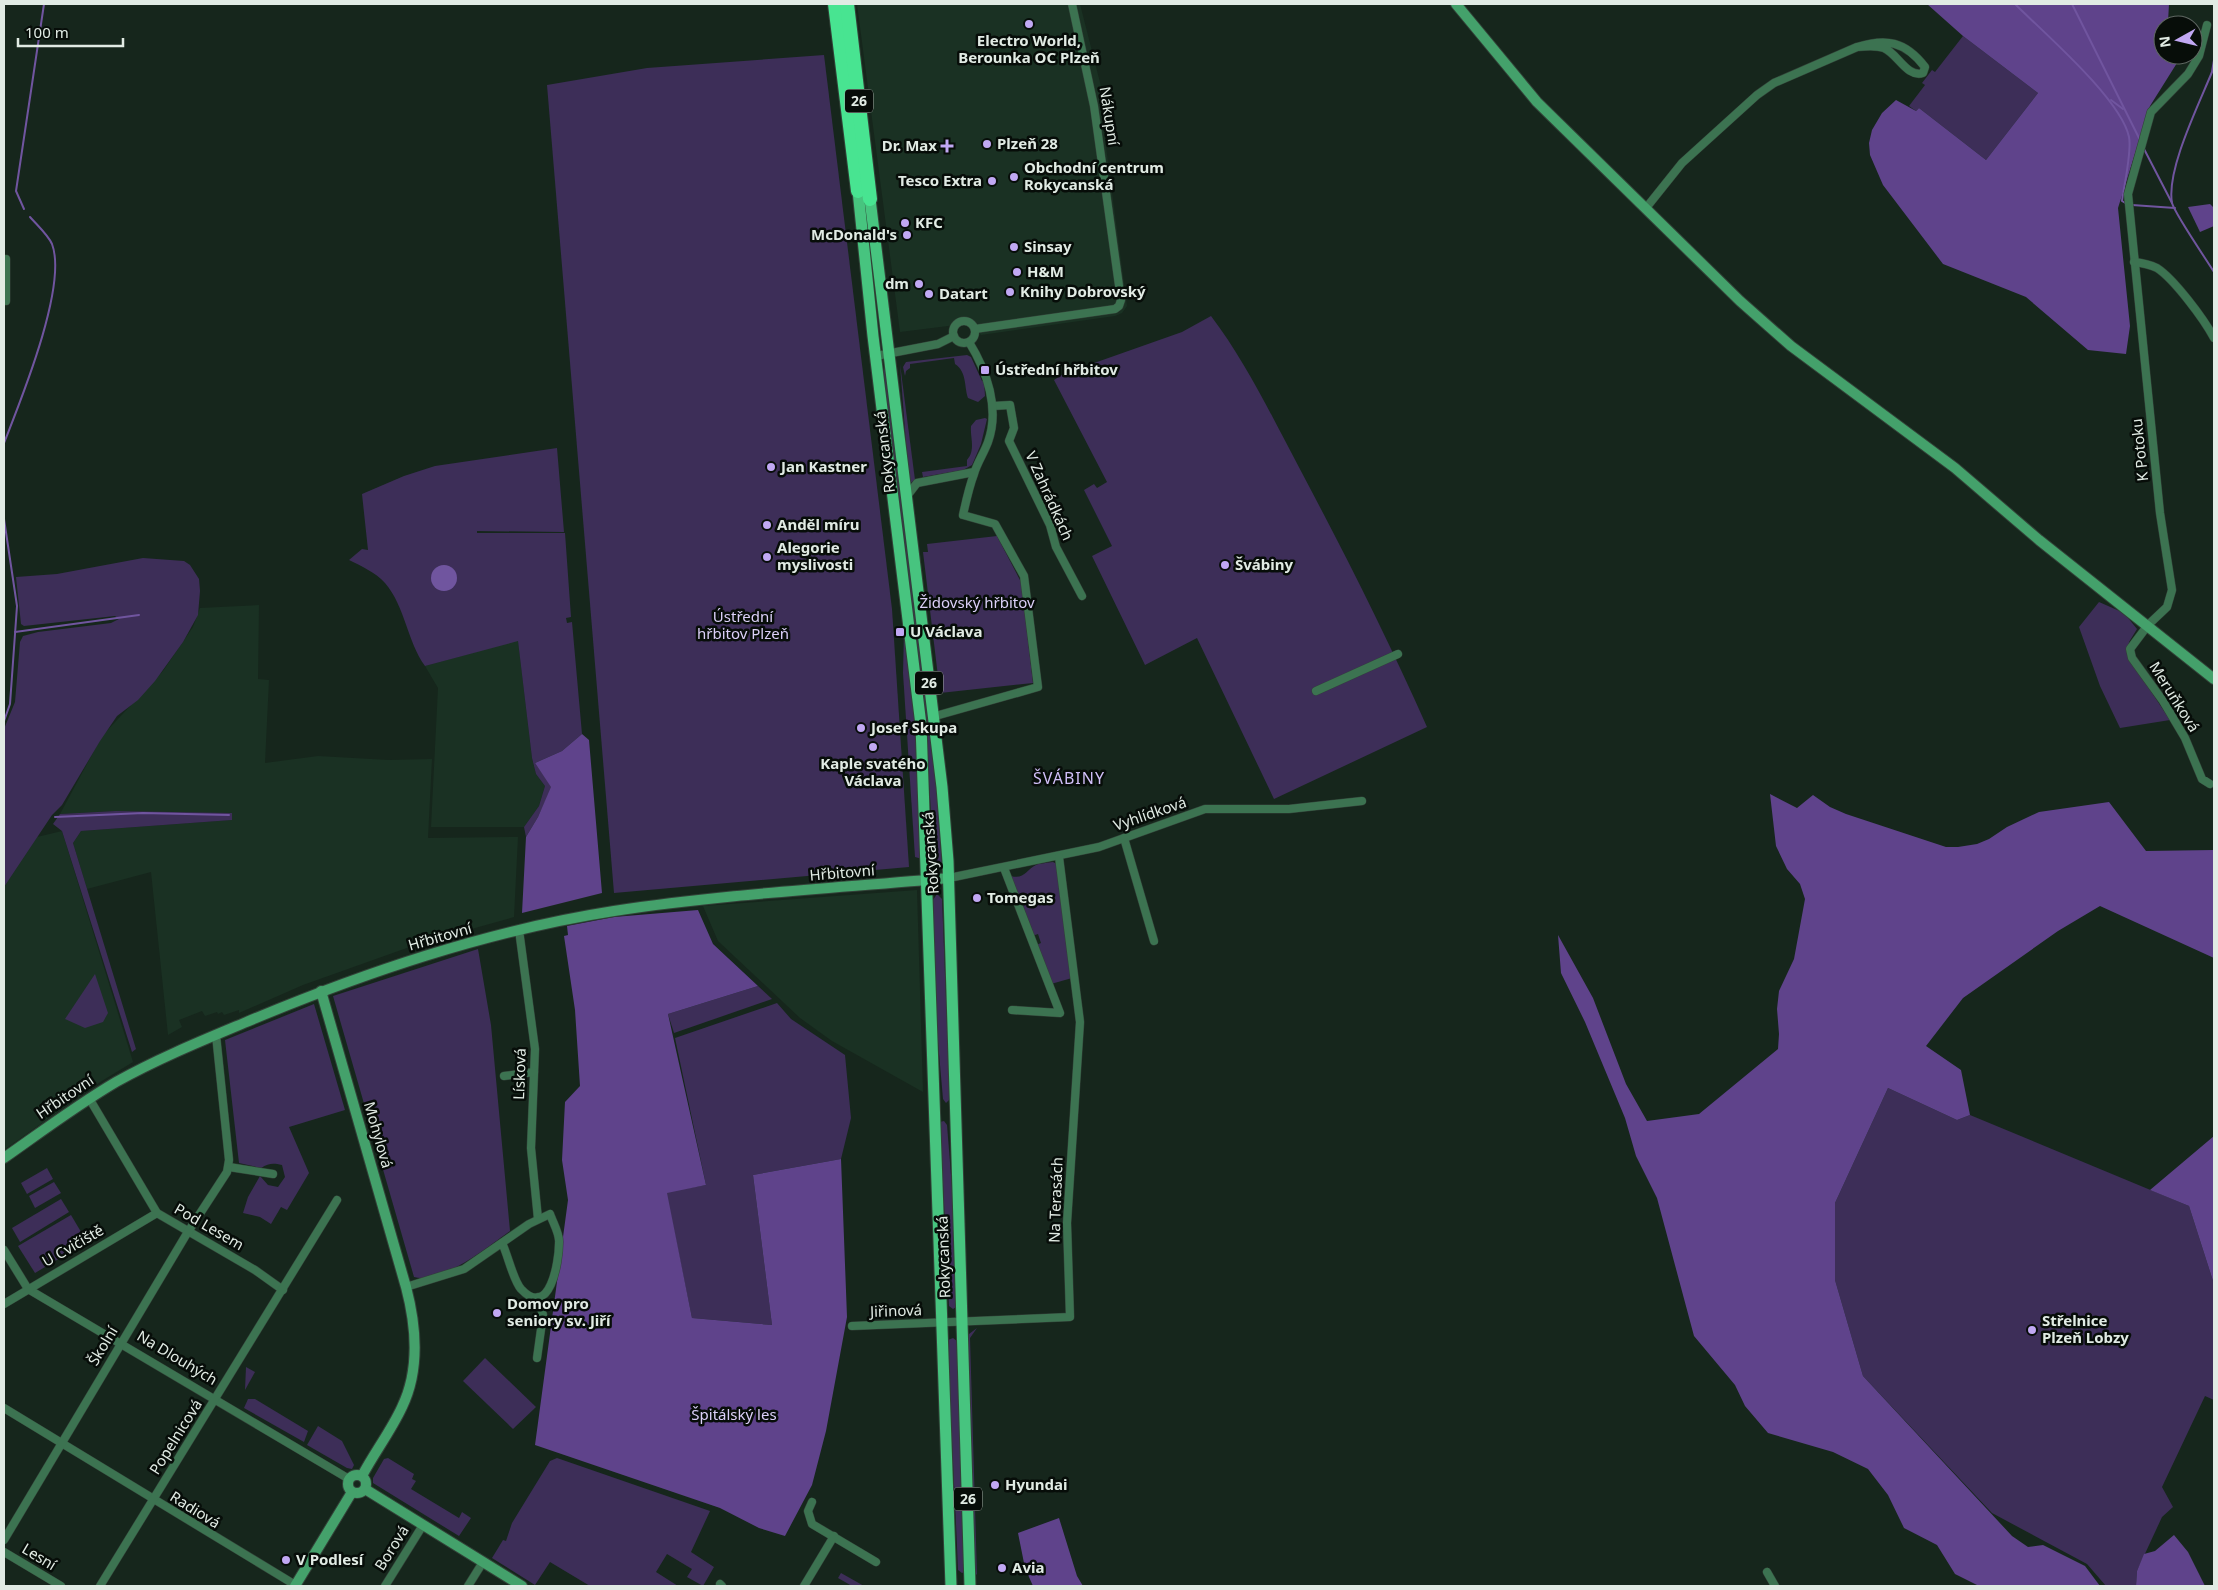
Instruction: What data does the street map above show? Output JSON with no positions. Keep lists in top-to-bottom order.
{
  "streets": {
    "highway": ["26", "Rokycanská"],
    "street": [
      "Nákupní",
      "K Potoku",
      "V Zahrádkách",
      "Meruňková",
      "Vyhlídková",
      "Hřbitovní",
      "Lísková",
      "Mohylová",
      "Na Terasách",
      "Pod Lesem",
      "U Cvičiště",
      "Jiřinová",
      "Školní",
      "Na Dlouhých",
      "Popelnicová",
      "Radiová",
      "Borová",
      "Lesní"
    ]
  },
  "crossings": [
    ["K Potoku", "Meruňková"],
    ["Rokycanská", "Vyhlídková"],
    ["Rokycanská", "Hřbitovní"],
    ["Rokycanská", "Na Terasách"],
    ["Rokycanská", "Jiřinová"],
    ["Vyhlídková", "Hřbitovní"],
    ["Vyhlídková", "Na Terasách"],
    ["Hřbitovní", "Lísková"],
    ["Hřbitovní", "Mohylová"],
    ["Hřbitovní", "Pod Lesem"],
    ["Mohylová", "Na Dlouhých"],
    ["Na Terasách", "Jiřinová"],
    ["Pod Lesem", "U Cvičiště"],
    ["Pod Lesem", "Školní"],
    ["Pod Lesem", "Popelnicová"],
    ["U Cvičiště", "Na Dlouhých"],
    ["Školní", "Na Dlouhých"],
    ["Školní", "Radiová"],
    ["Na Dlouhých", "Popelnicová"],
    ["Popelnicová", "Radiová"]
  ],
  "districts": ["ŠVÁBINY"],
  "parks": ["Židovský hřbitov", "Ústřední hřbitov Plzeň", "Špitálský les"],
  "places": {
    "other": [
      "Electro World, Berounka OC Plzeň",
      "Plzeň 28",
      "Obchodní centrum Rokycanská",
      "Tesco Extra",
      "KFC",
      "McDonald's",
      "Sinsay",
      "H&M",
      "dm",
      "Knihy Dobrovský",
      "Datart",
      "Jan Kastner",
      "Anděl míru",
      "Alegorie myslivosti",
      "Švábiny",
      "Josef Skupa",
      "Kaple svatého Václava",
      "Tomegas",
      "Domov pro seniory sv. Jiří",
      "Střelnice Plzeň Lobzy",
      "Hyundai",
      "V Podlesí",
      "Avia"
    ],
    "health": ["Dr. Max"],
    "transit": ["Ústřední hřbitov", "U Václava"]
  },
  "scale_bar": "100 m",
  "north": "left"
}
